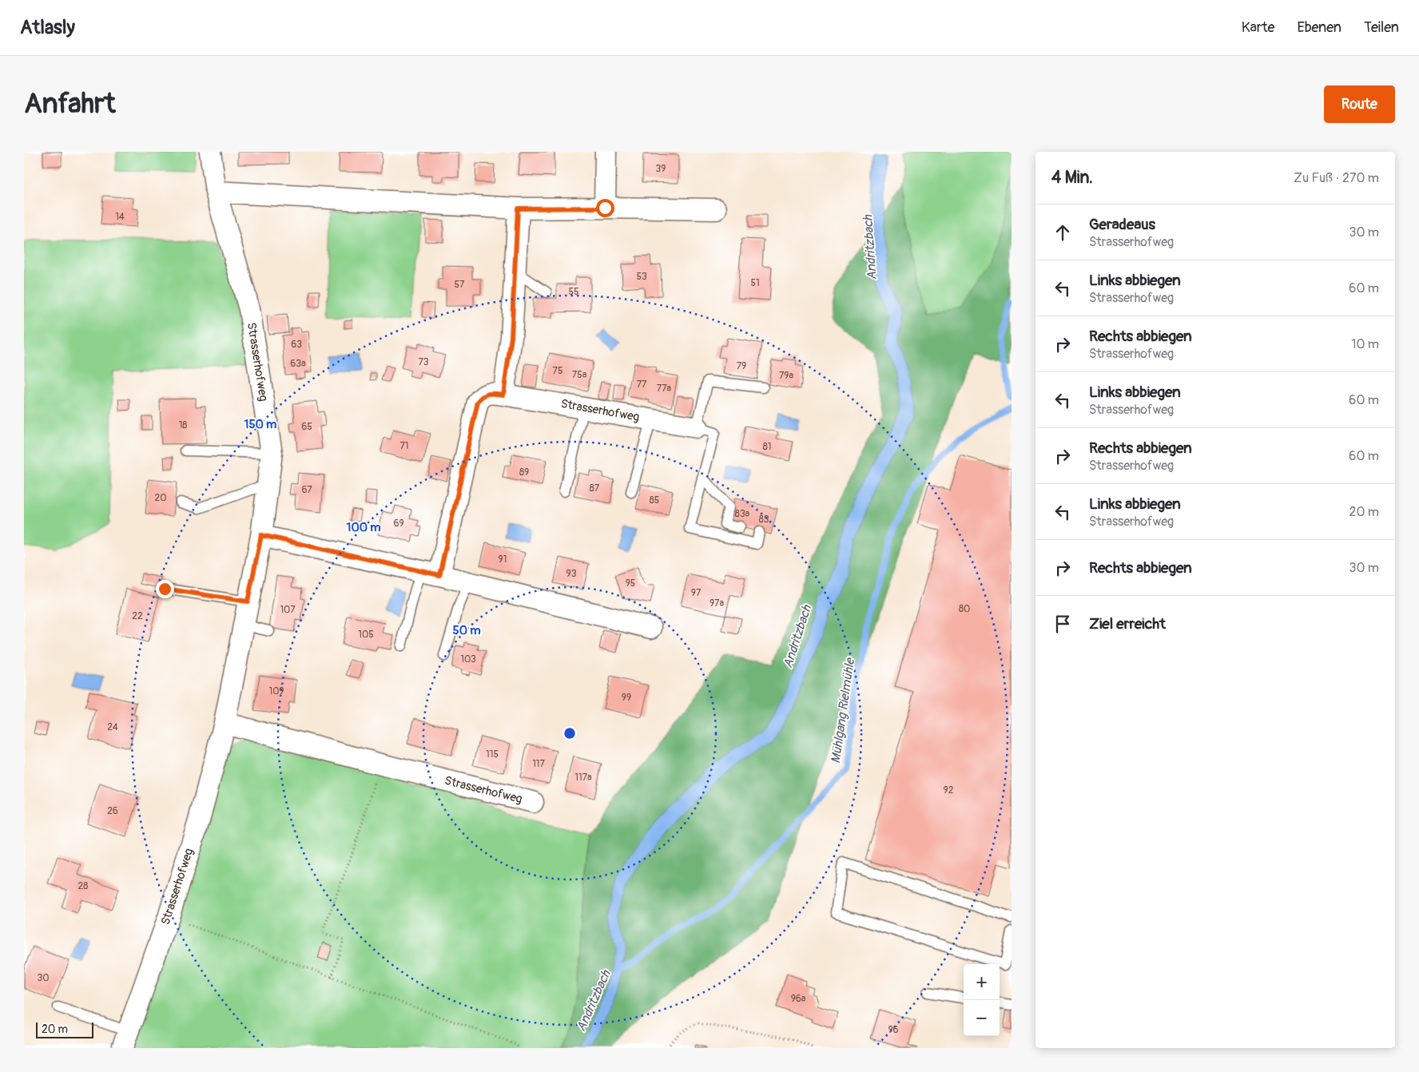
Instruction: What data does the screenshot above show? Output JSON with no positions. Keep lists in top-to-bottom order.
{
  "streets": {
    "street": ["Strasserhofweg"]
  },
  "water": ["Andritzbach", "Mühlgang Rielmühle"],
  "house_numbers": [
    "39",
    "14",
    "53",
    "51",
    "57",
    "55",
    "63",
    "73",
    "63a",
    "79",
    "75",
    "75a",
    "79a",
    "77",
    "77a",
    "18",
    "65",
    "71",
    "81",
    "89",
    "87",
    "67",
    "20",
    "85",
    "83a",
    "83",
    "69",
    "91",
    "93",
    "95",
    "97",
    "97a",
    "80",
    "107",
    "22",
    "105",
    "103",
    "109",
    "99",
    "24",
    "115",
    "117",
    "117a",
    "92",
    "26",
    "28",
    "30",
    "96a",
    "96"
  ],
  "scale_bar": "20 m",
  "page": {
    "header": "Atlasly",
    "nav": ["Karte", "Ebenen", "Teilen"],
    "buttons": "Route",
    "title": "Anfahrt",
    "heading": ["4 Min.", "Zu Fuß · 270 m"],
    "list": [
      ["Geradeaus", "Strasserhofweg", "30 m"],
      ["Links abbiegen", "Strasserhofweg", "60 m"],
      ["Rechts abbiegen", "Strasserhofweg", "10 m"],
      ["Links abbiegen", "Strasserhofweg", "60 m"],
      ["Rechts abbiegen", "Strasserhofweg", "60 m"],
      ["Links abbiegen", "Strasserhofweg", "20 m"],
      ["Rechts abbiegen", "30 m"],
      "Ziel erreicht"
    ],
    "map_buttons": ["+", "−"],
    "scale": "20 m"
  },
  "rings": ["150 m", "100 m", "50 m"]
}
